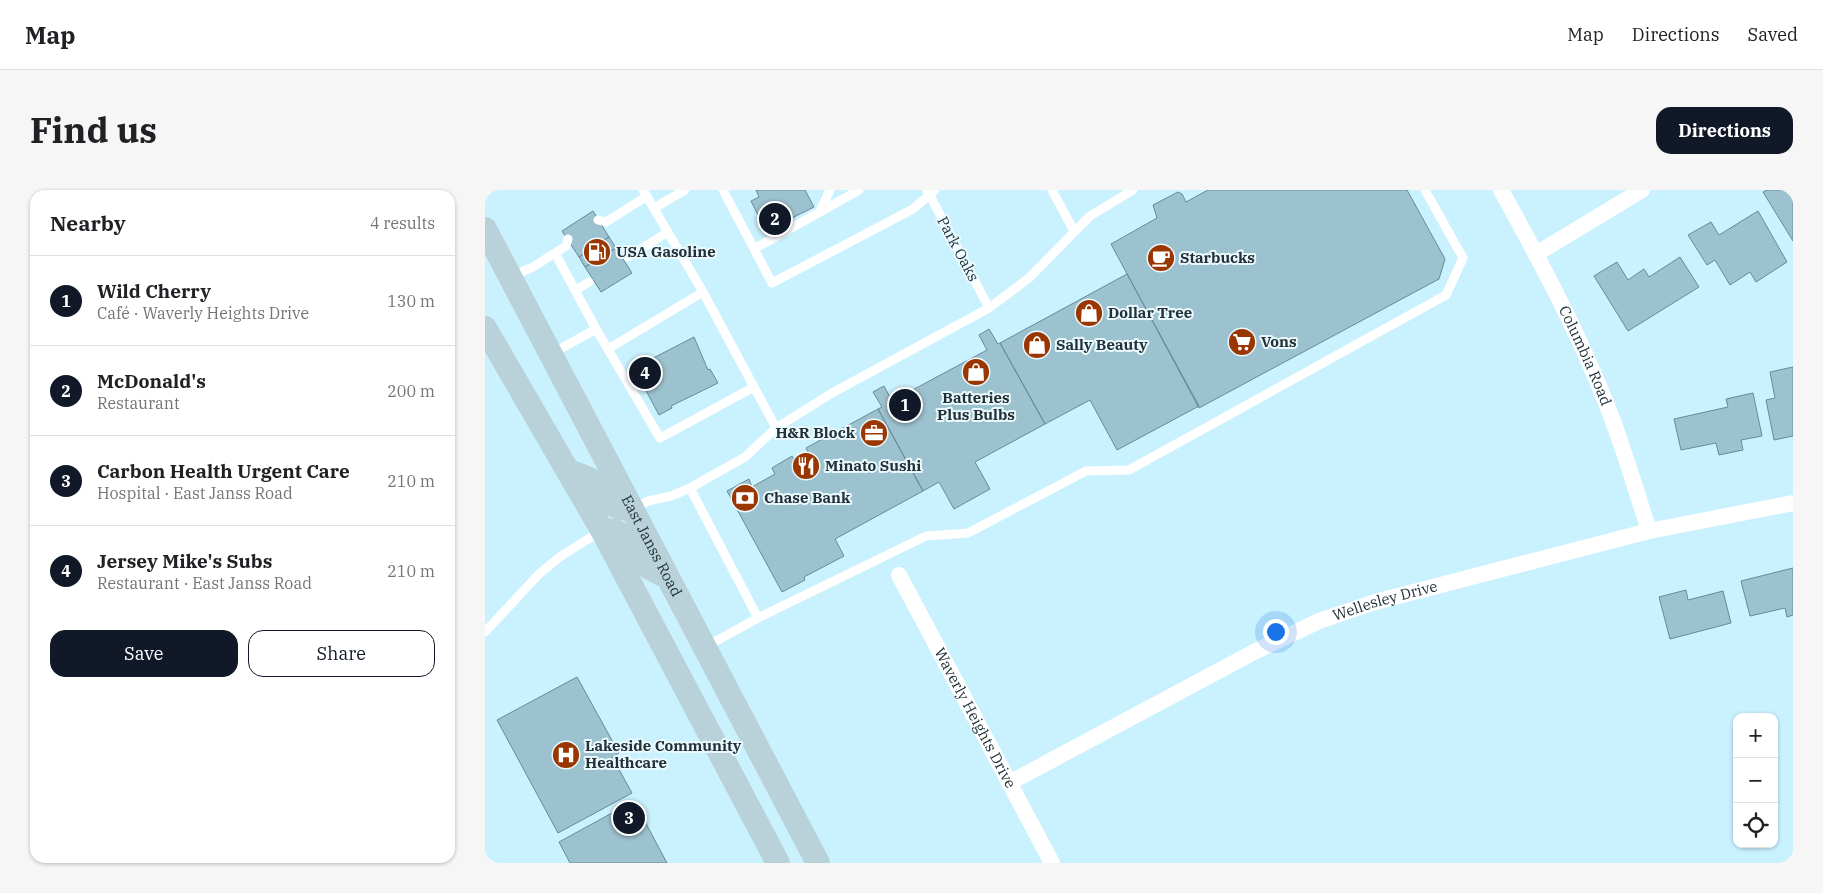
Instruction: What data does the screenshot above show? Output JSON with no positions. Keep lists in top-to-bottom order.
{
  "streets": {
    "main road": ["East Janss Road"],
    "street": ["Columbia Road", "Wellesley Drive", "Waverly Heights Drive"],
    "lane": ["Park Oaks"]
  },
  "crossings": [
    ["Columbia Road", "Wellesley Drive"],
    ["Wellesley Drive", "Waverly Heights Drive"]
  ],
  "places": {
    "fuel station": ["USA Gasoline"],
    "cafe": ["Starbucks"],
    "shop": ["Dollar Tree", "Sally Beauty", "Batteries Plus Bulbs"],
    "supermarket": ["Vons"],
    "office": ["H&R Block"],
    "restaurant": ["Minato Sushi"],
    "bank": ["Chase Bank"],
    "hospital": ["Lakeside Community Healthcare"]
  },
  "page": {
    "header": "Map",
    "nav": ["Map", "Directions", "Saved"],
    "title": "Find us",
    "buttons": [
      "Directions",
      ["Save", "Share"]
    ],
    "heading": ["Nearby", "4 results"],
    "pins": [
      "2",
      "4",
      "1",
      "3"
    ],
    "list": [
      {
        "mark": "1",
        "name": "Wild Cherry",
        "note": "Café · Waverly Heights Drive",
        "value": "130 m"
      },
      {
        "mark": "2",
        "name": "McDonald's",
        "note": "Restaurant",
        "value": "200 m"
      },
      {
        "mark": "3",
        "name": "Carbon Health Urgent Care",
        "note": "Hospital · East Janss Road",
        "value": "210 m"
      },
      {
        "mark": "4",
        "name": "Jersey Mike's Subs",
        "note": "Restaurant · East Janss Road",
        "value": "210 m"
      }
    ],
    "map_buttons": ["+", "−"]
  }
}
